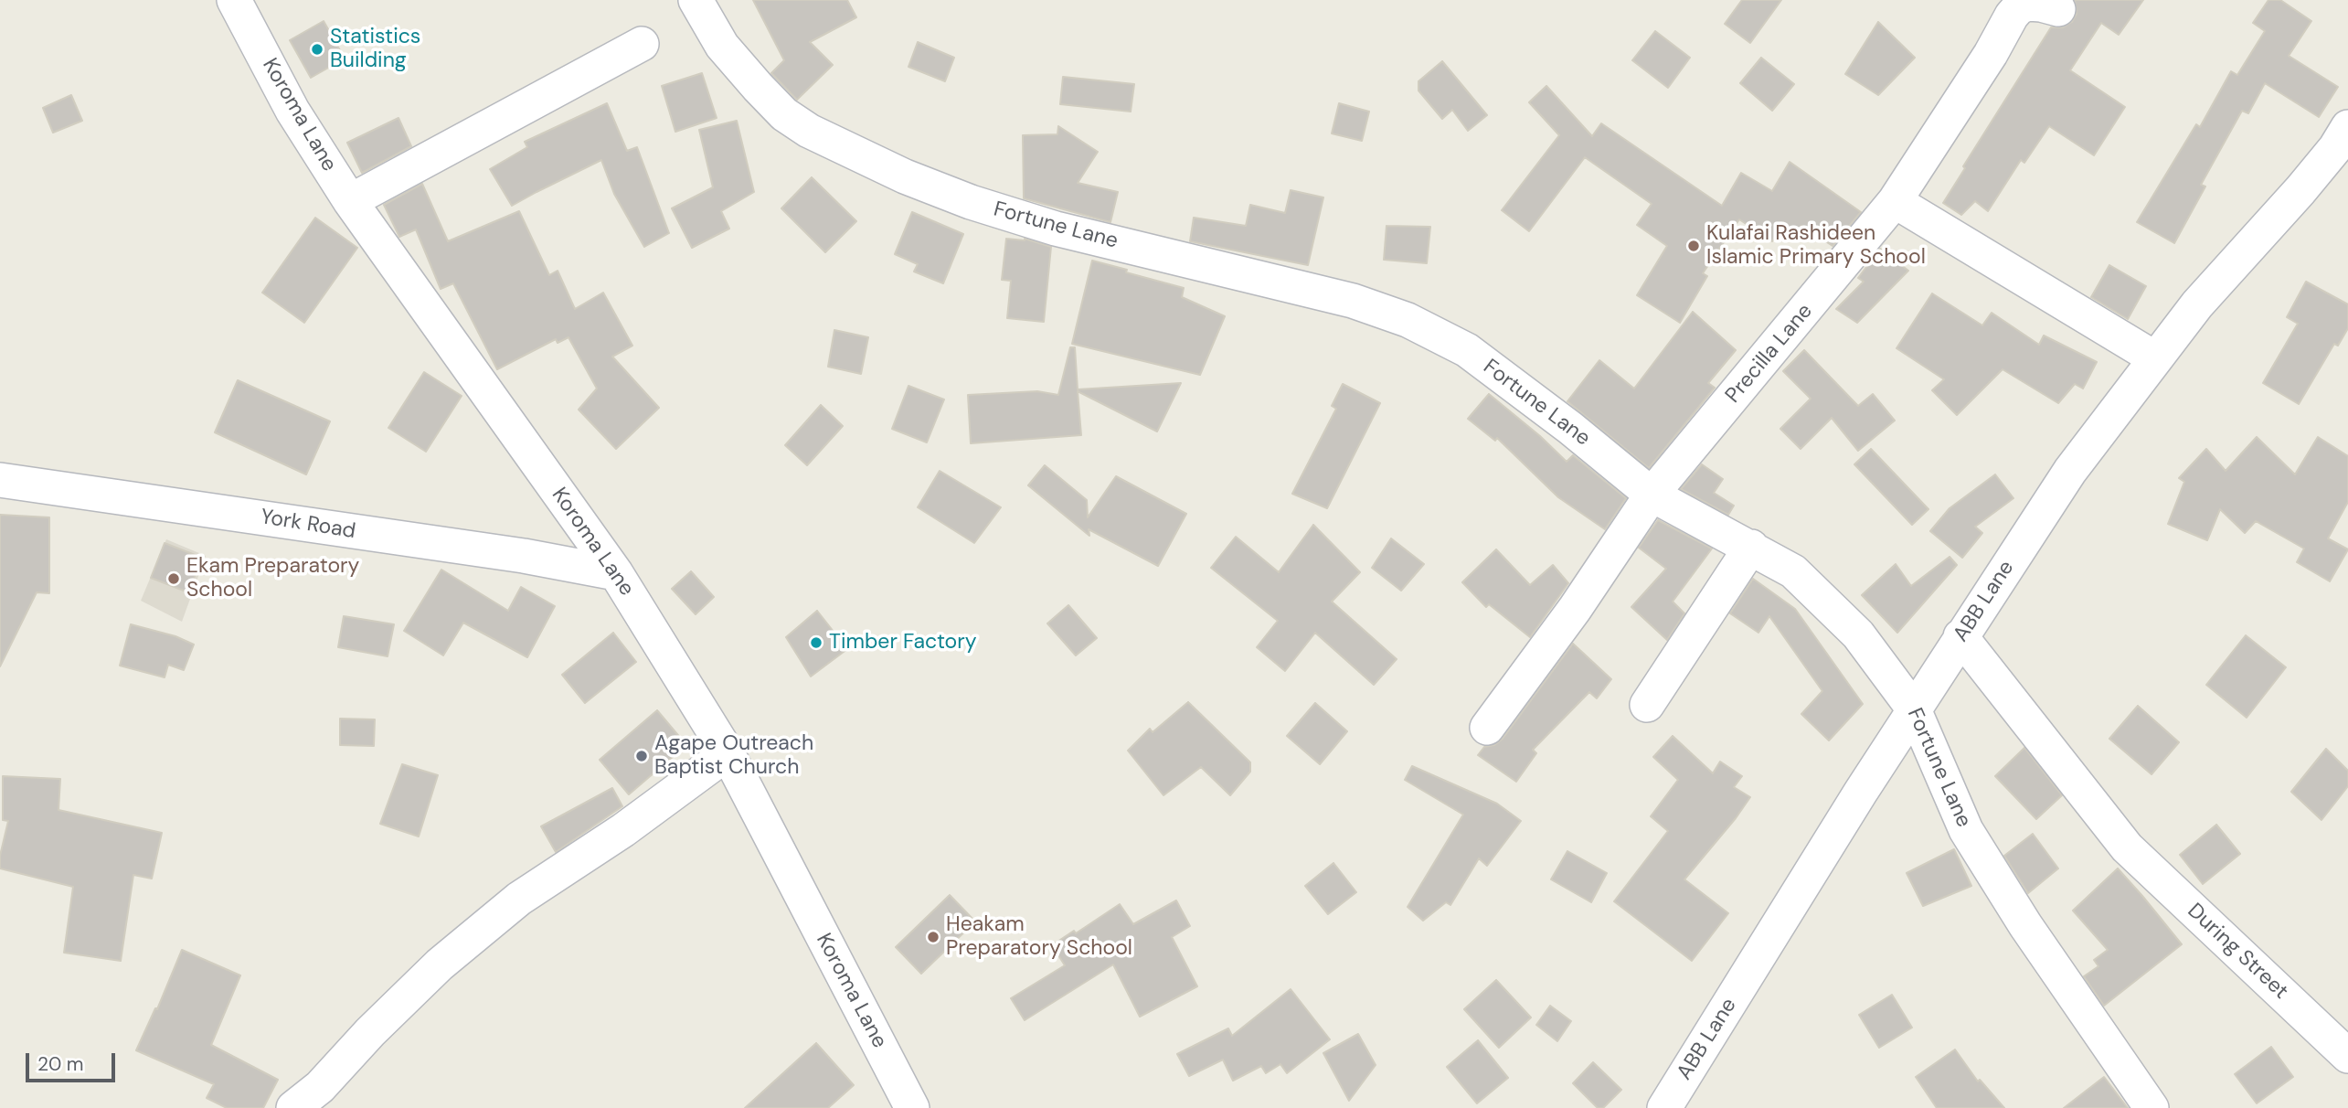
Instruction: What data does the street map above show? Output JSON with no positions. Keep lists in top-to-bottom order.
{
  "streets": {
    "street": [
      "Koroma Lane",
      "Fortune Lane",
      "Precilla Lane",
      "York Road",
      "ABB Lane",
      "During Street"
    ]
  },
  "crossings": [
    ["Koroma Lane", "York Road"],
    ["Fortune Lane", "Precilla Lane"],
    ["Fortune Lane", "ABB Lane"],
    ["ABB Lane", "During Street"]
  ],
  "places": [
    "Statistics Building",
    "Kulafai Rashideen Islamic Primary School",
    "Ekam Preparatory School",
    "Timber Factory",
    "Agape Outreach Baptist Church",
    "Heakam Preparatory School"
  ],
  "scale_bar": "20 m"
}
